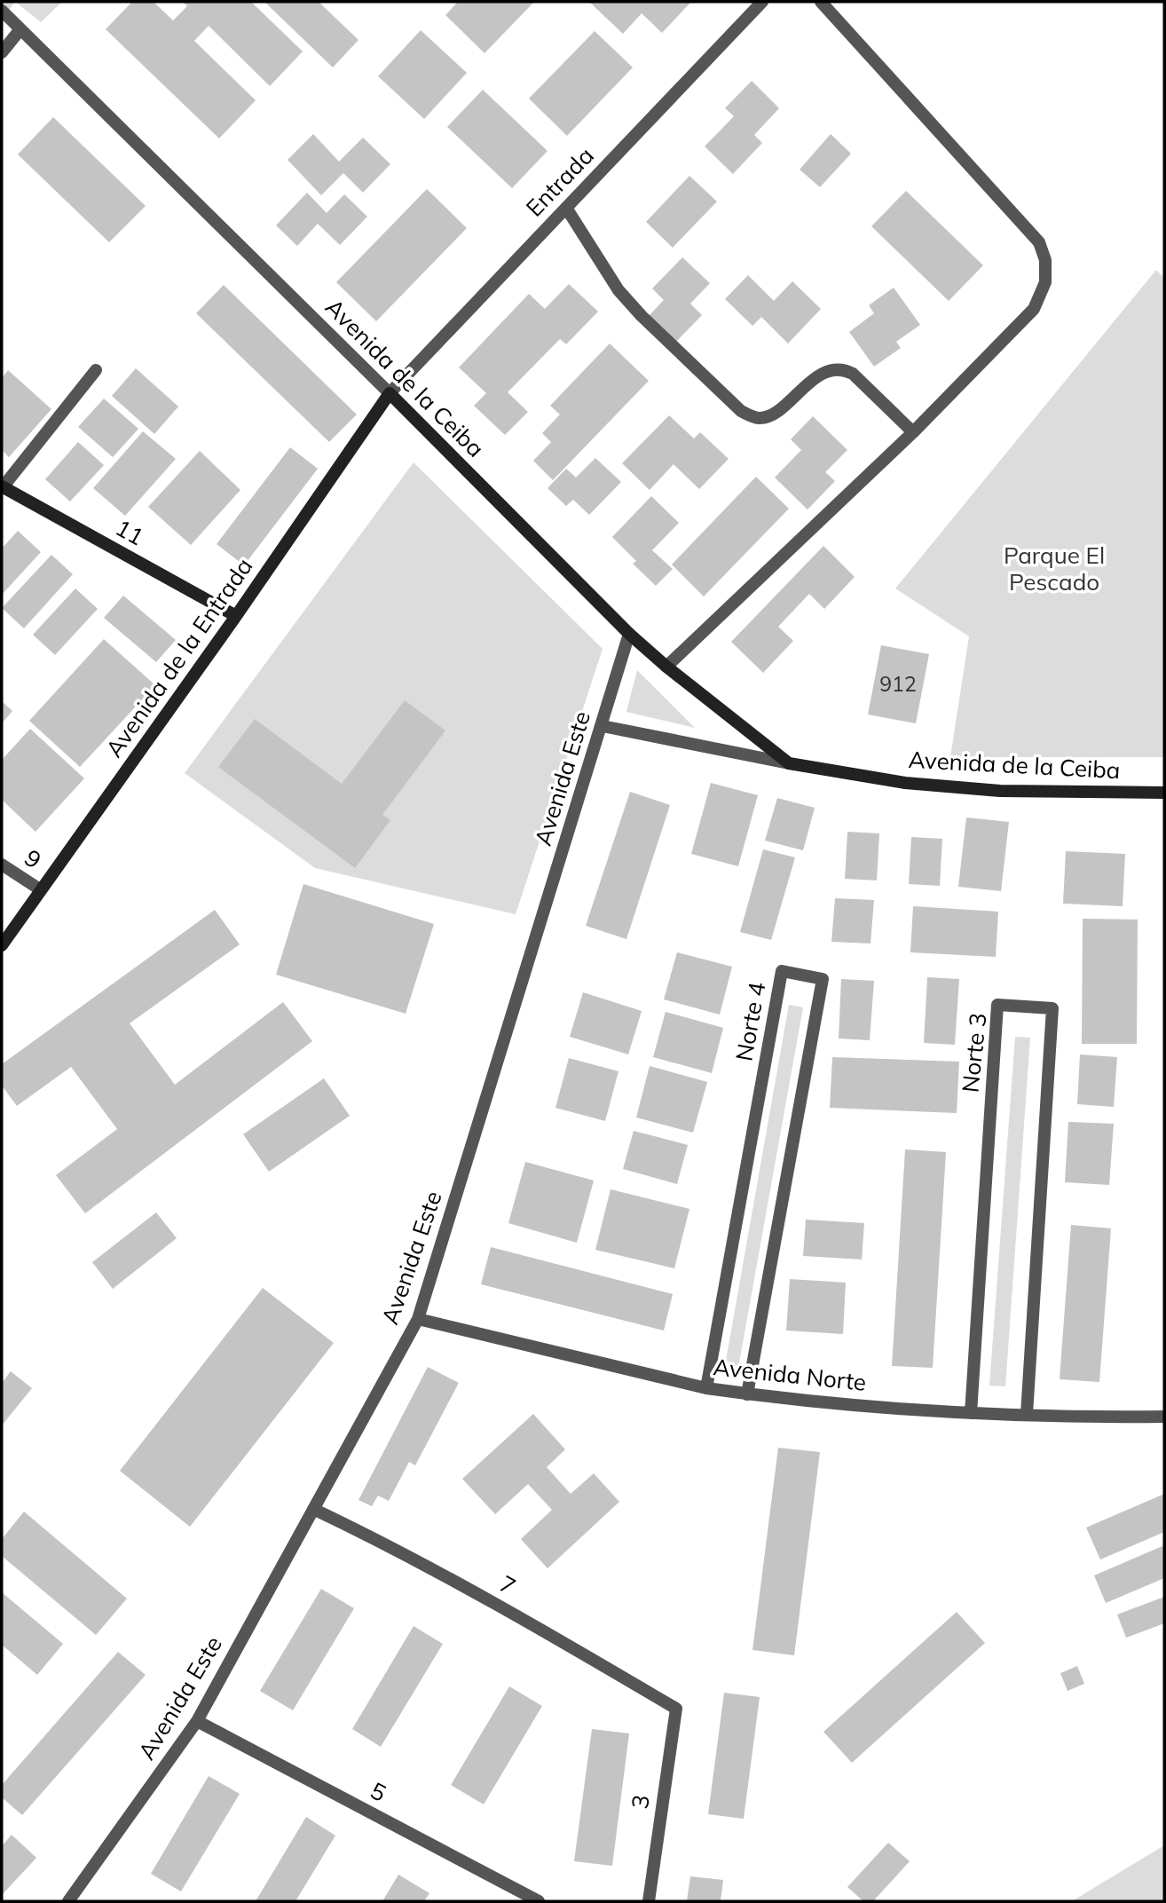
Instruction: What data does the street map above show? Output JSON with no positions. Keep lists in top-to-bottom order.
{
  "streets": {
    "street": [
      "Entrada",
      "Avenida de la Ceiba",
      "11",
      "Avenida de la Entrada",
      "Avenida Este",
      "9",
      "Norte 4",
      "Norte 3",
      "Avenida Norte",
      "7",
      "5",
      "3"
    ]
  },
  "crossings": [
    ["Entrada", "Avenida de la Ceiba"],
    ["Entrada", "Avenida de la Entrada"],
    ["Avenida de la Ceiba", "Avenida de la Entrada"],
    ["Avenida de la Ceiba", "Avenida Este"],
    ["11", "Avenida de la Entrada"],
    ["Avenida de la Entrada", "9"],
    ["Avenida Este", "Avenida Norte"],
    ["Avenida Este", "7"],
    ["Avenida Este", "5"],
    ["Norte 4", "Avenida Norte"],
    ["Norte 3", "Avenida Norte"],
    ["7", "3"]
  ],
  "parks": ["Parque El Pescado"],
  "house_numbers": ["912"]
}
